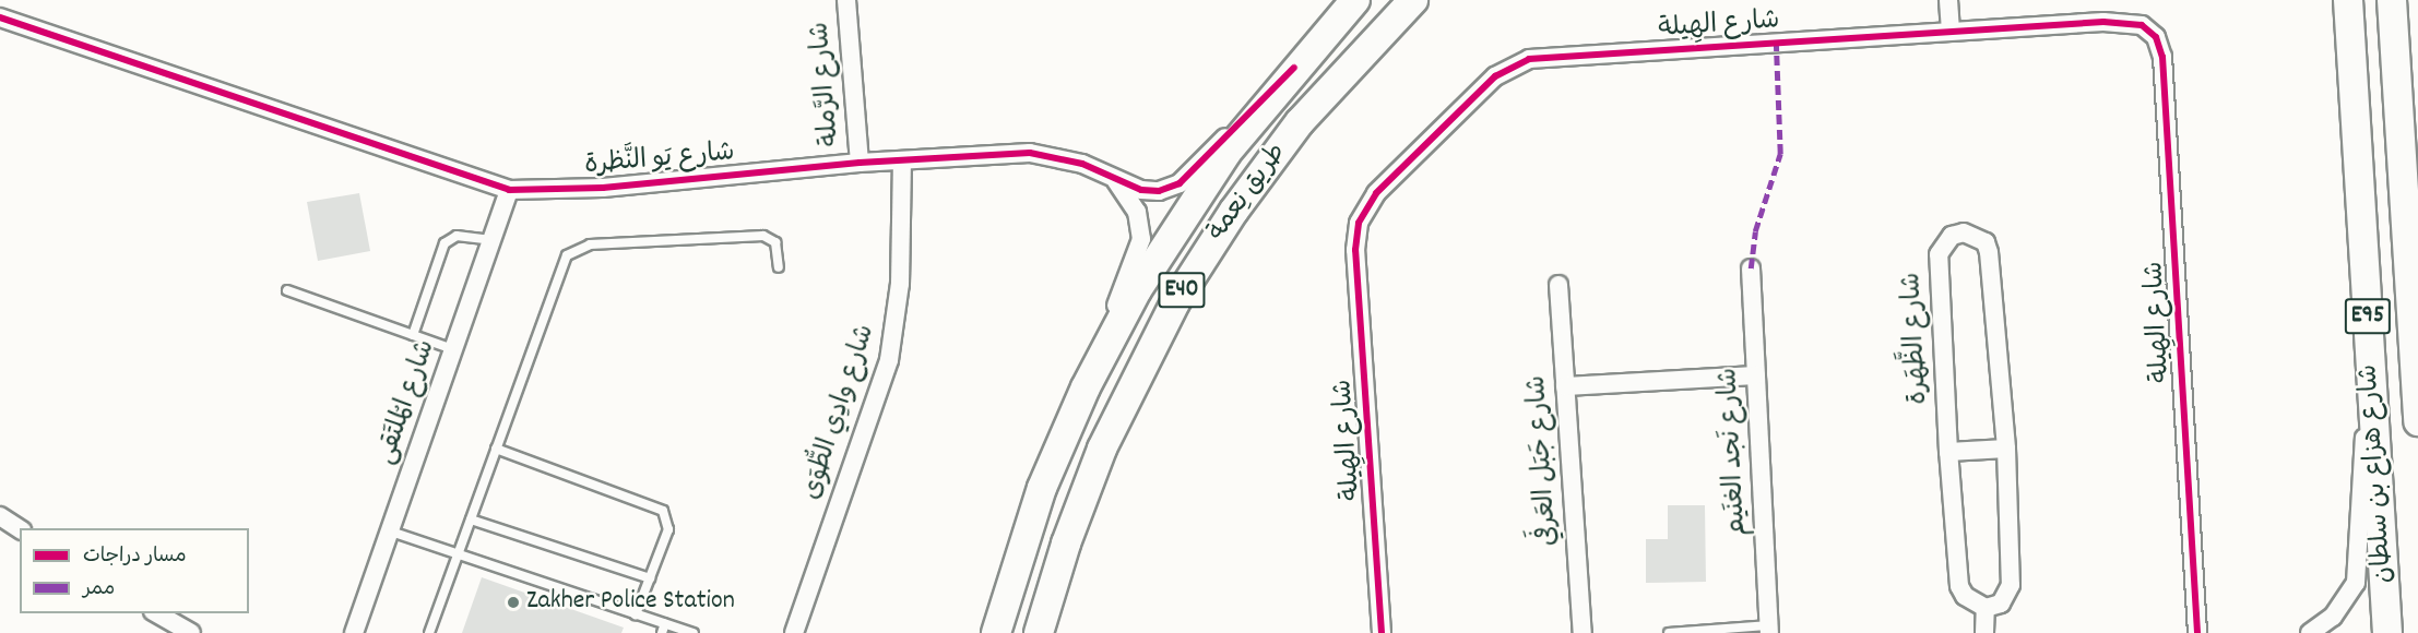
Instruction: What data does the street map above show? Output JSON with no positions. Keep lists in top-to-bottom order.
{
  "streets": {
    "main road": [
      "طريق نِعمة",
      "E40",
      "E95",
      "شارع هزاع بن سلطان"
    ],
    "street": [
      "شارع الهِيلة",
      "شارع الرَّملة",
      "شارع يَو النَّظرة",
      "شارع الظَّهَرة",
      "شارع المُلتَقى",
      "شارع وادِي الطُّوَى",
      "شارع نَجد الغنَيم",
      "شارع جَبَل العَرفَي"
    ]
  },
  "crossings": [
    ["شارع الرَّملة", "شارع يَو النَّظرة"],
    ["شارع يَو النَّظرة", "طريق نِعمة"],
    ["شارع يَو النَّظرة", "شارع المُلتَقى"],
    ["شارع يَو النَّظرة", "شارع وادِي الطُّوَى"]
  ],
  "places": ["Zakher Police Station"],
  "legend": ["مسار دراجات", "ممر"]
}
